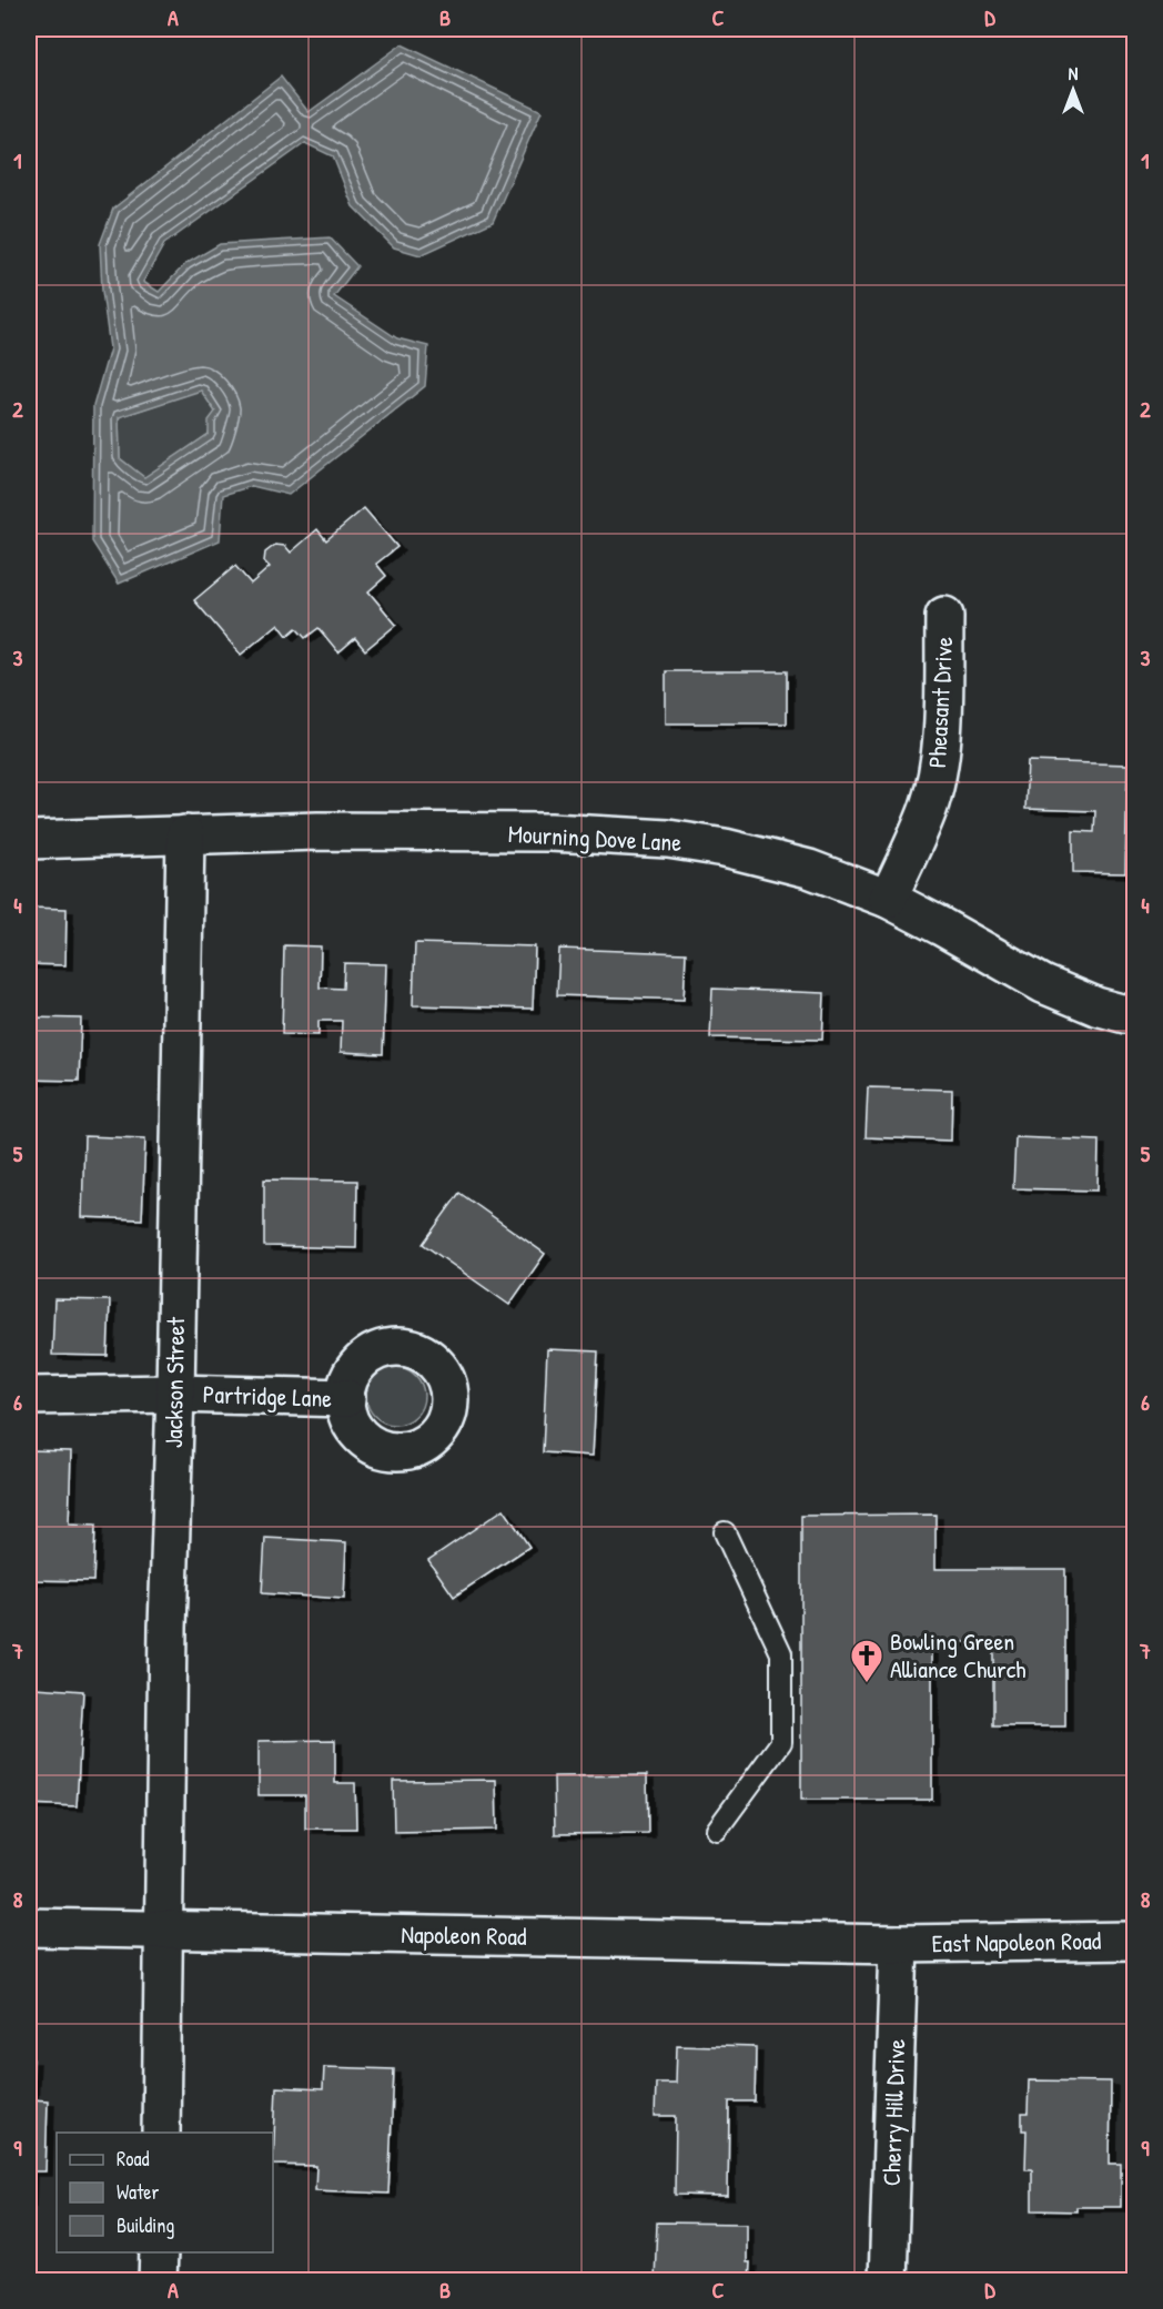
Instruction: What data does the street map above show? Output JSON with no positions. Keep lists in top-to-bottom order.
{
  "streets": {
    "street": [
      "Pheasant Drive",
      "Mourning Dove Lane",
      "Jackson Street",
      "Partridge Lane",
      "Napoleon Road",
      "East Napoleon Road",
      "Cherry Hill Drive"
    ]
  },
  "crossings": [
    ["Pheasant Drive", "Mourning Dove Lane"],
    ["Mourning Dove Lane", "Jackson Street"],
    ["Jackson Street", "Partridge Lane"],
    ["Jackson Street", "Napoleon Road"],
    ["Napoleon Road", "East Napoleon Road"],
    ["Napoleon Road", "Cherry Hill Drive"],
    ["East Napoleon Road", "Cherry Hill Drive"]
  ],
  "places": {
    "church": ["Bowling Green Alliance Church"]
  },
  "legend": ["Road", "Water", "Building"],
  "north": "top",
  "grid": {
    "columns": [
      "A",
      "B",
      "C",
      "D"
    ],
    "rows": [
      "1",
      "2",
      "3",
      "4",
      "5",
      "6",
      "7",
      "8",
      "9"
    ]
  }
}
